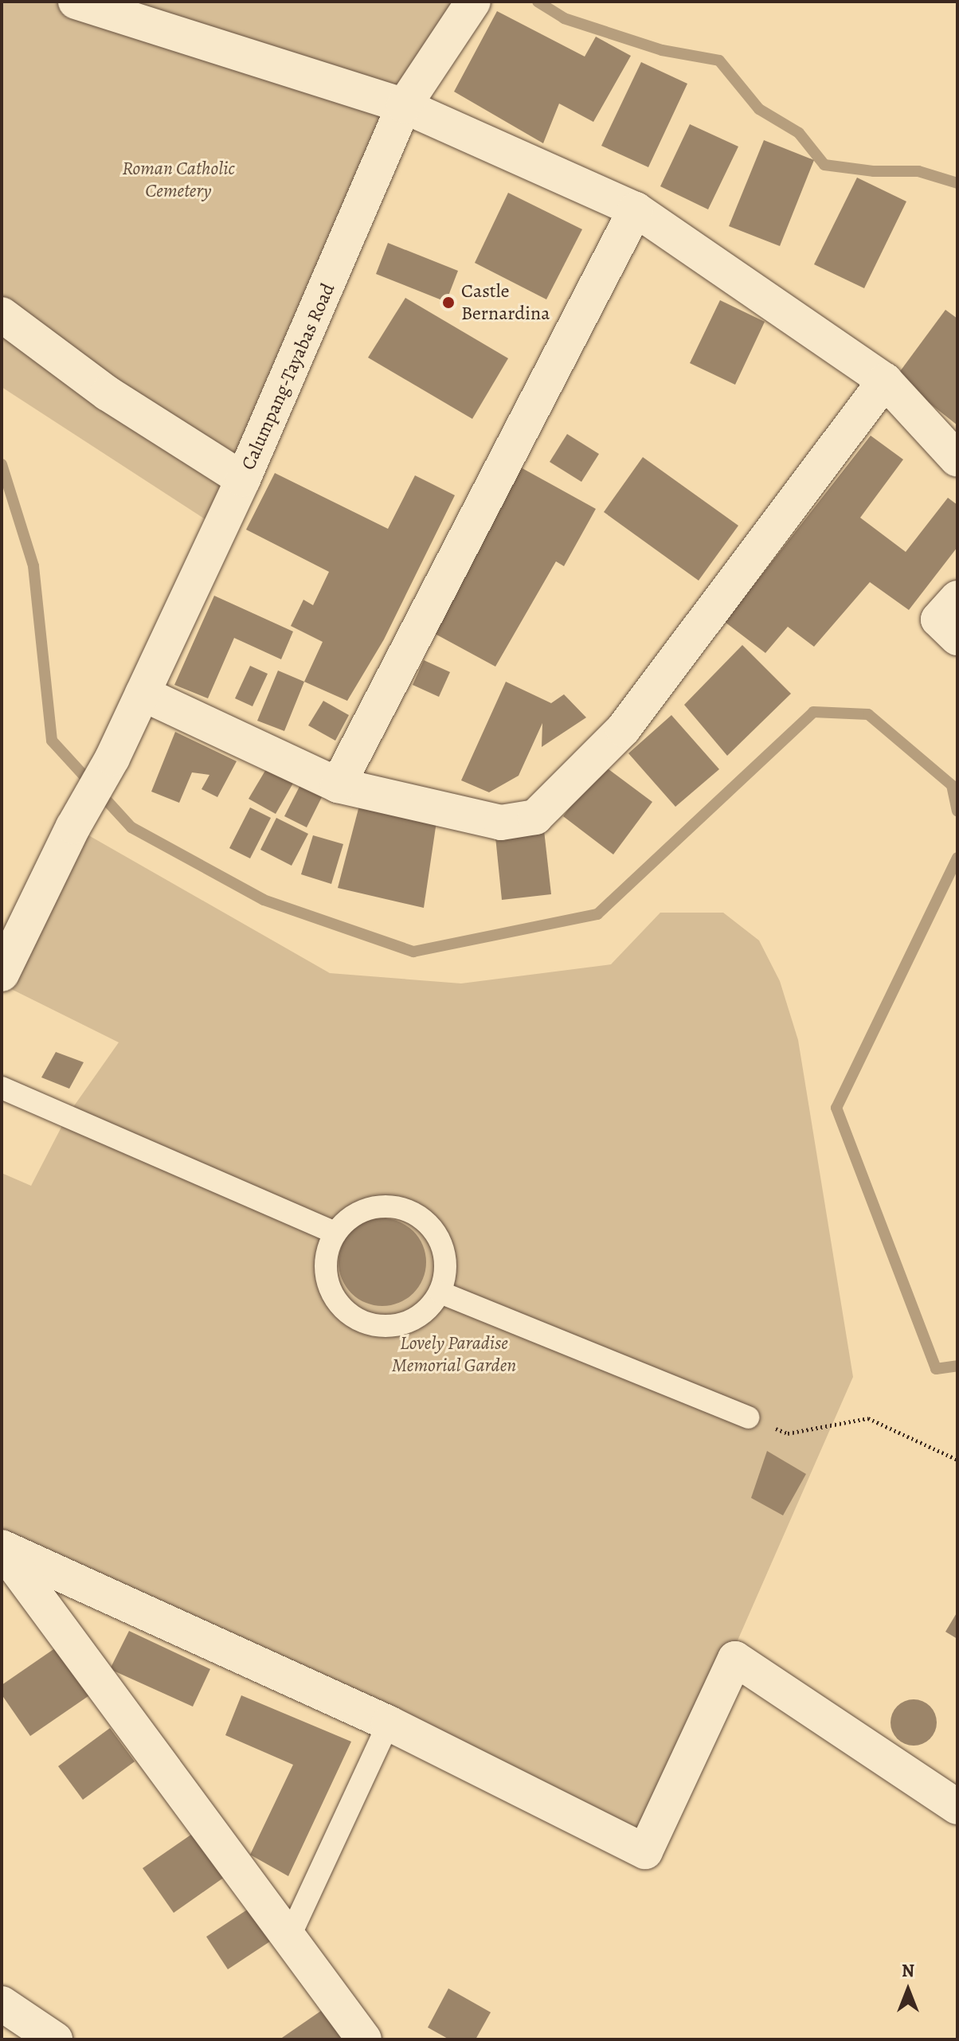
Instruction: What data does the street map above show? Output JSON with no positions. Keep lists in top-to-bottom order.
{
  "streets": {
    "street": ["Calumpang-Tayabas Road"]
  },
  "parks": ["Roman Catholic Cemetery", "Lovely Paradise Memorial Garden"],
  "places": ["Castle Bernardina"],
  "north": "top"
}
